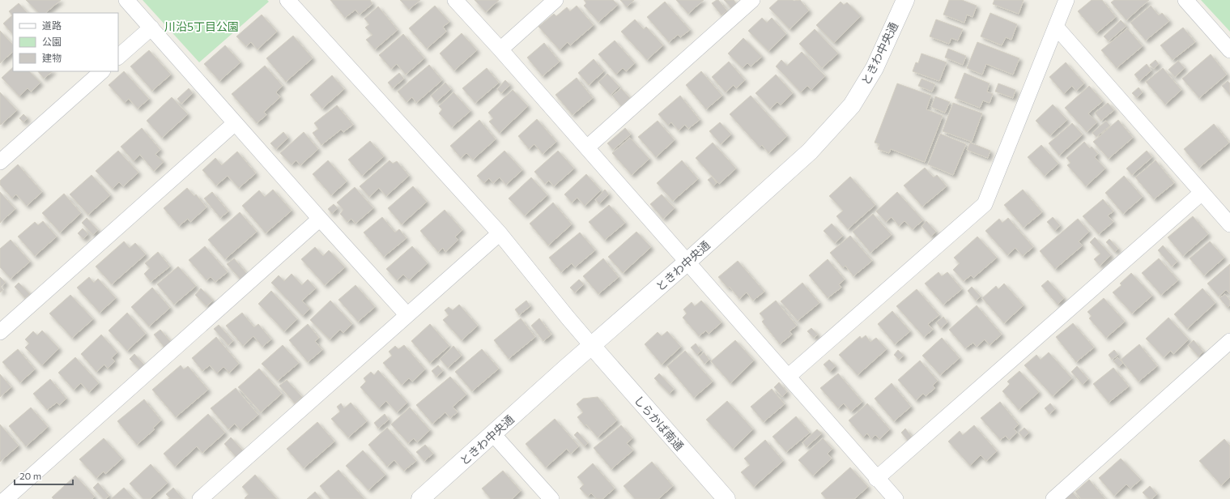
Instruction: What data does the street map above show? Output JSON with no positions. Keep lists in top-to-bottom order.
{
  "streets": {
    "street": ["ときわ中央通", "しらかば南通"]
  },
  "crossings": [
    ["ときわ中央通", "しらかば南通"]
  ],
  "parks": ["川沿5丁目公園"],
  "legend": ["道路", "公園", "建物"],
  "scale_bar": "20 m"
}
